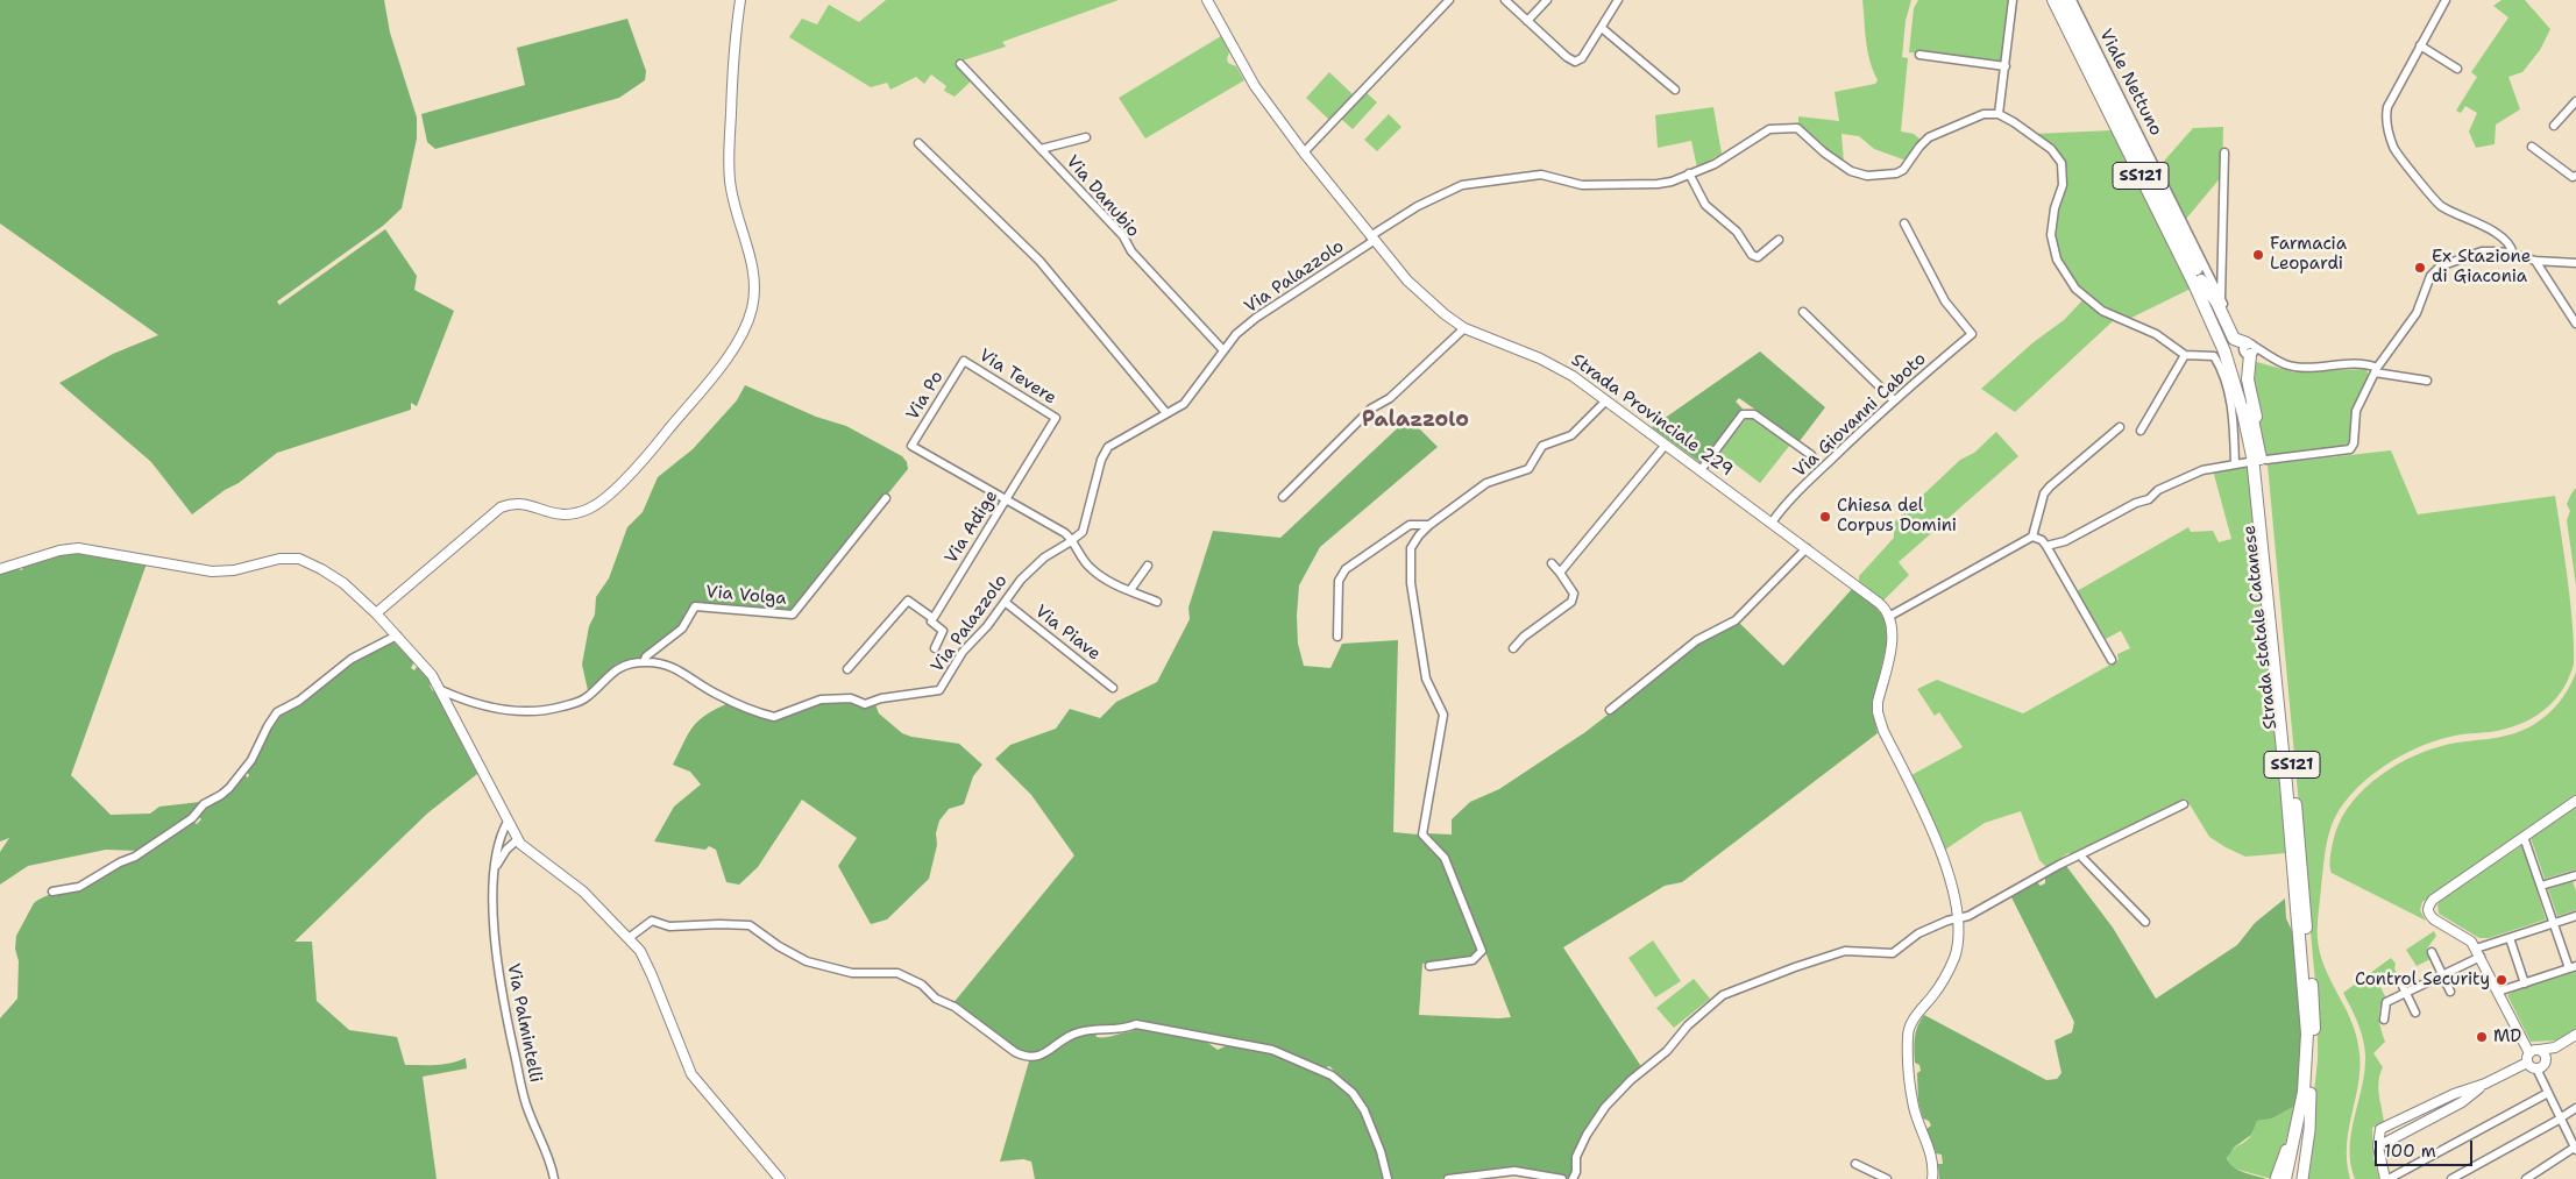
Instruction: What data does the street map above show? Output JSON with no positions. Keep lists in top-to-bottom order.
{
  "streets": {
    "main road": ["SS121", "Strada statale Catanese"],
    "street": [
      "Viale Nettuno",
      "Via Danubio",
      "Via Palazzolo",
      "Via Tevere",
      "Via Po",
      "Strada Provinciale 229",
      "Via Giovanni Caboto",
      "Via Adige",
      "Via Volga",
      "Via Piave",
      "Via Palmintelli"
    ]
  },
  "crossings": [
    ["Viale Nettuno", "SS121"],
    ["Viale Nettuno", "Strada statale Catanese"],
    ["SS121", "Strada statale Catanese"],
    ["Via Danubio", "Via Palazzolo"],
    ["Via Palazzolo", "Strada Provinciale 229"],
    ["Via Palazzolo", "Via Volga"],
    ["Via Palazzolo", "Via Piave"],
    ["Via Tevere", "Via Po"],
    ["Via Tevere", "Via Adige"],
    ["Via Po", "Via Adige"],
    ["Strada Provinciale 229", "Via Giovanni Caboto"]
  ],
  "districts": ["Palazzolo"],
  "places": [
    "Farmacia Leopardi",
    "Ex Stazione di Giaconia",
    "Chiesa del Corpus Domini",
    "Control Security",
    "MD"
  ],
  "scale_bar": "100 m"
}
